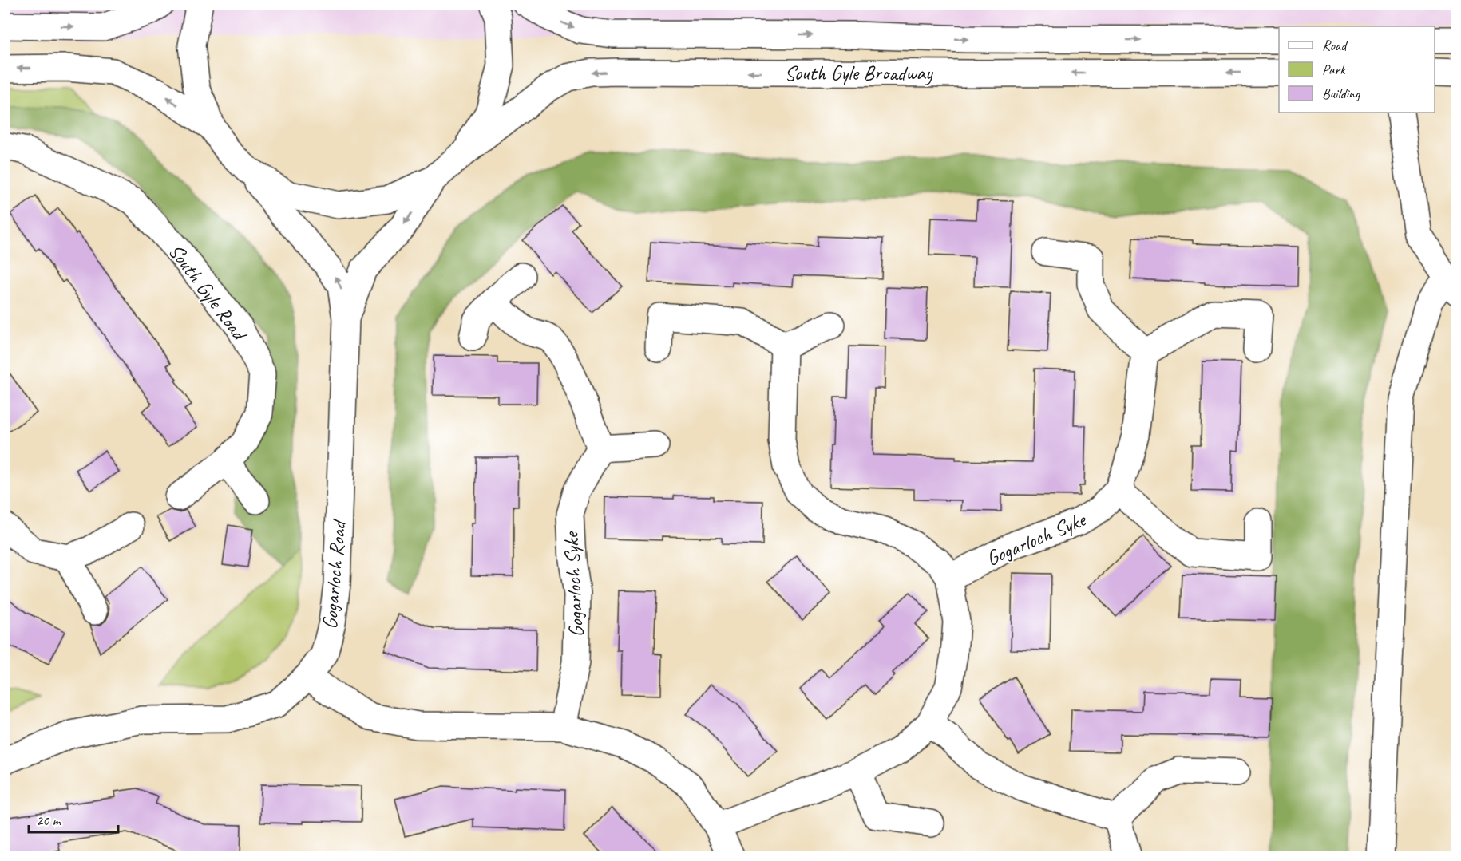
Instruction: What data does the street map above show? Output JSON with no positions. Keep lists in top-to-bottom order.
{
  "streets": {
    "street": [
      "South Gyle Broadway",
      "South Gyle Road",
      "Gogarloch Syke",
      "Gogarloch Road"
    ]
  },
  "crossings": [
    ["South Gyle Broadway", "Gogarloch Road"]
  ],
  "legend": ["Road", "Park", "Building"],
  "scale_bar": "20 m"
}
